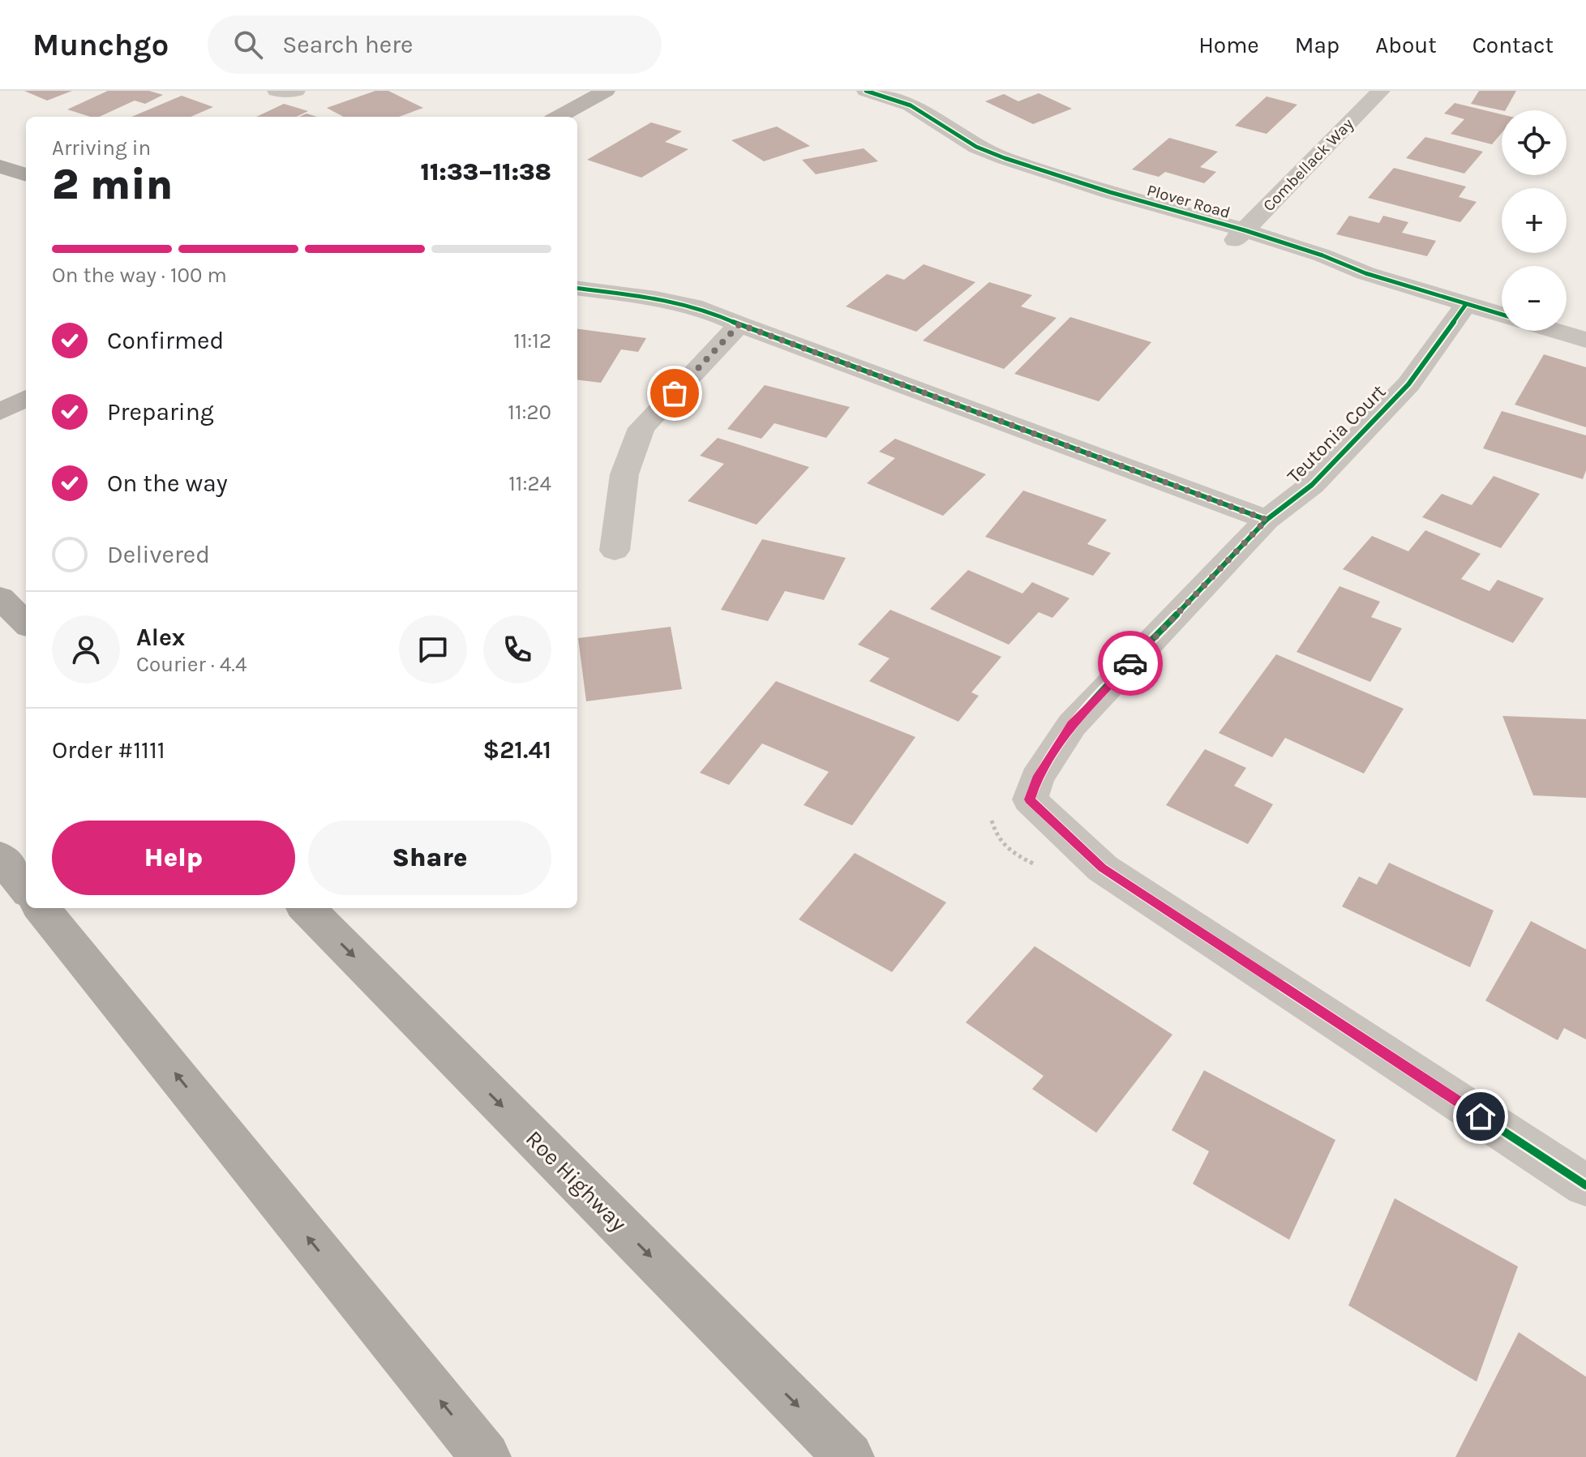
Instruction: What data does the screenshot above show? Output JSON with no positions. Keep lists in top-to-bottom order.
{
  "streets": {
    "highway": ["Roe Highway"],
    "street": ["Combellack Way", "Plover Road", "Teutonia Court"]
  },
  "crossings": [
    ["Combellack Way", "Plover Road"],
    ["Plover Road", "Teutonia Court"]
  ],
  "page": {
    "header": "Munchgo",
    "search": "Search here",
    "nav": [
      "Home",
      "Map",
      "About",
      "Contact"
    ],
    "map_buttons": ["+", "−"],
    "heading": ["2 min", "Arriving in", "11:33–11:38"],
    "panel": [
      "Alex",
      "Courier · 4.4",
      "Order #1111",
      "$21.41"
    ],
    "bar": "On the way · 100 m",
    "list": [
      ["Confirmed", "11:12"],
      ["Preparing", "11:20"],
      ["On the way", "11:24"],
      "Delivered"
    ],
    "buttons": ["Help", "Share"]
  }
}
